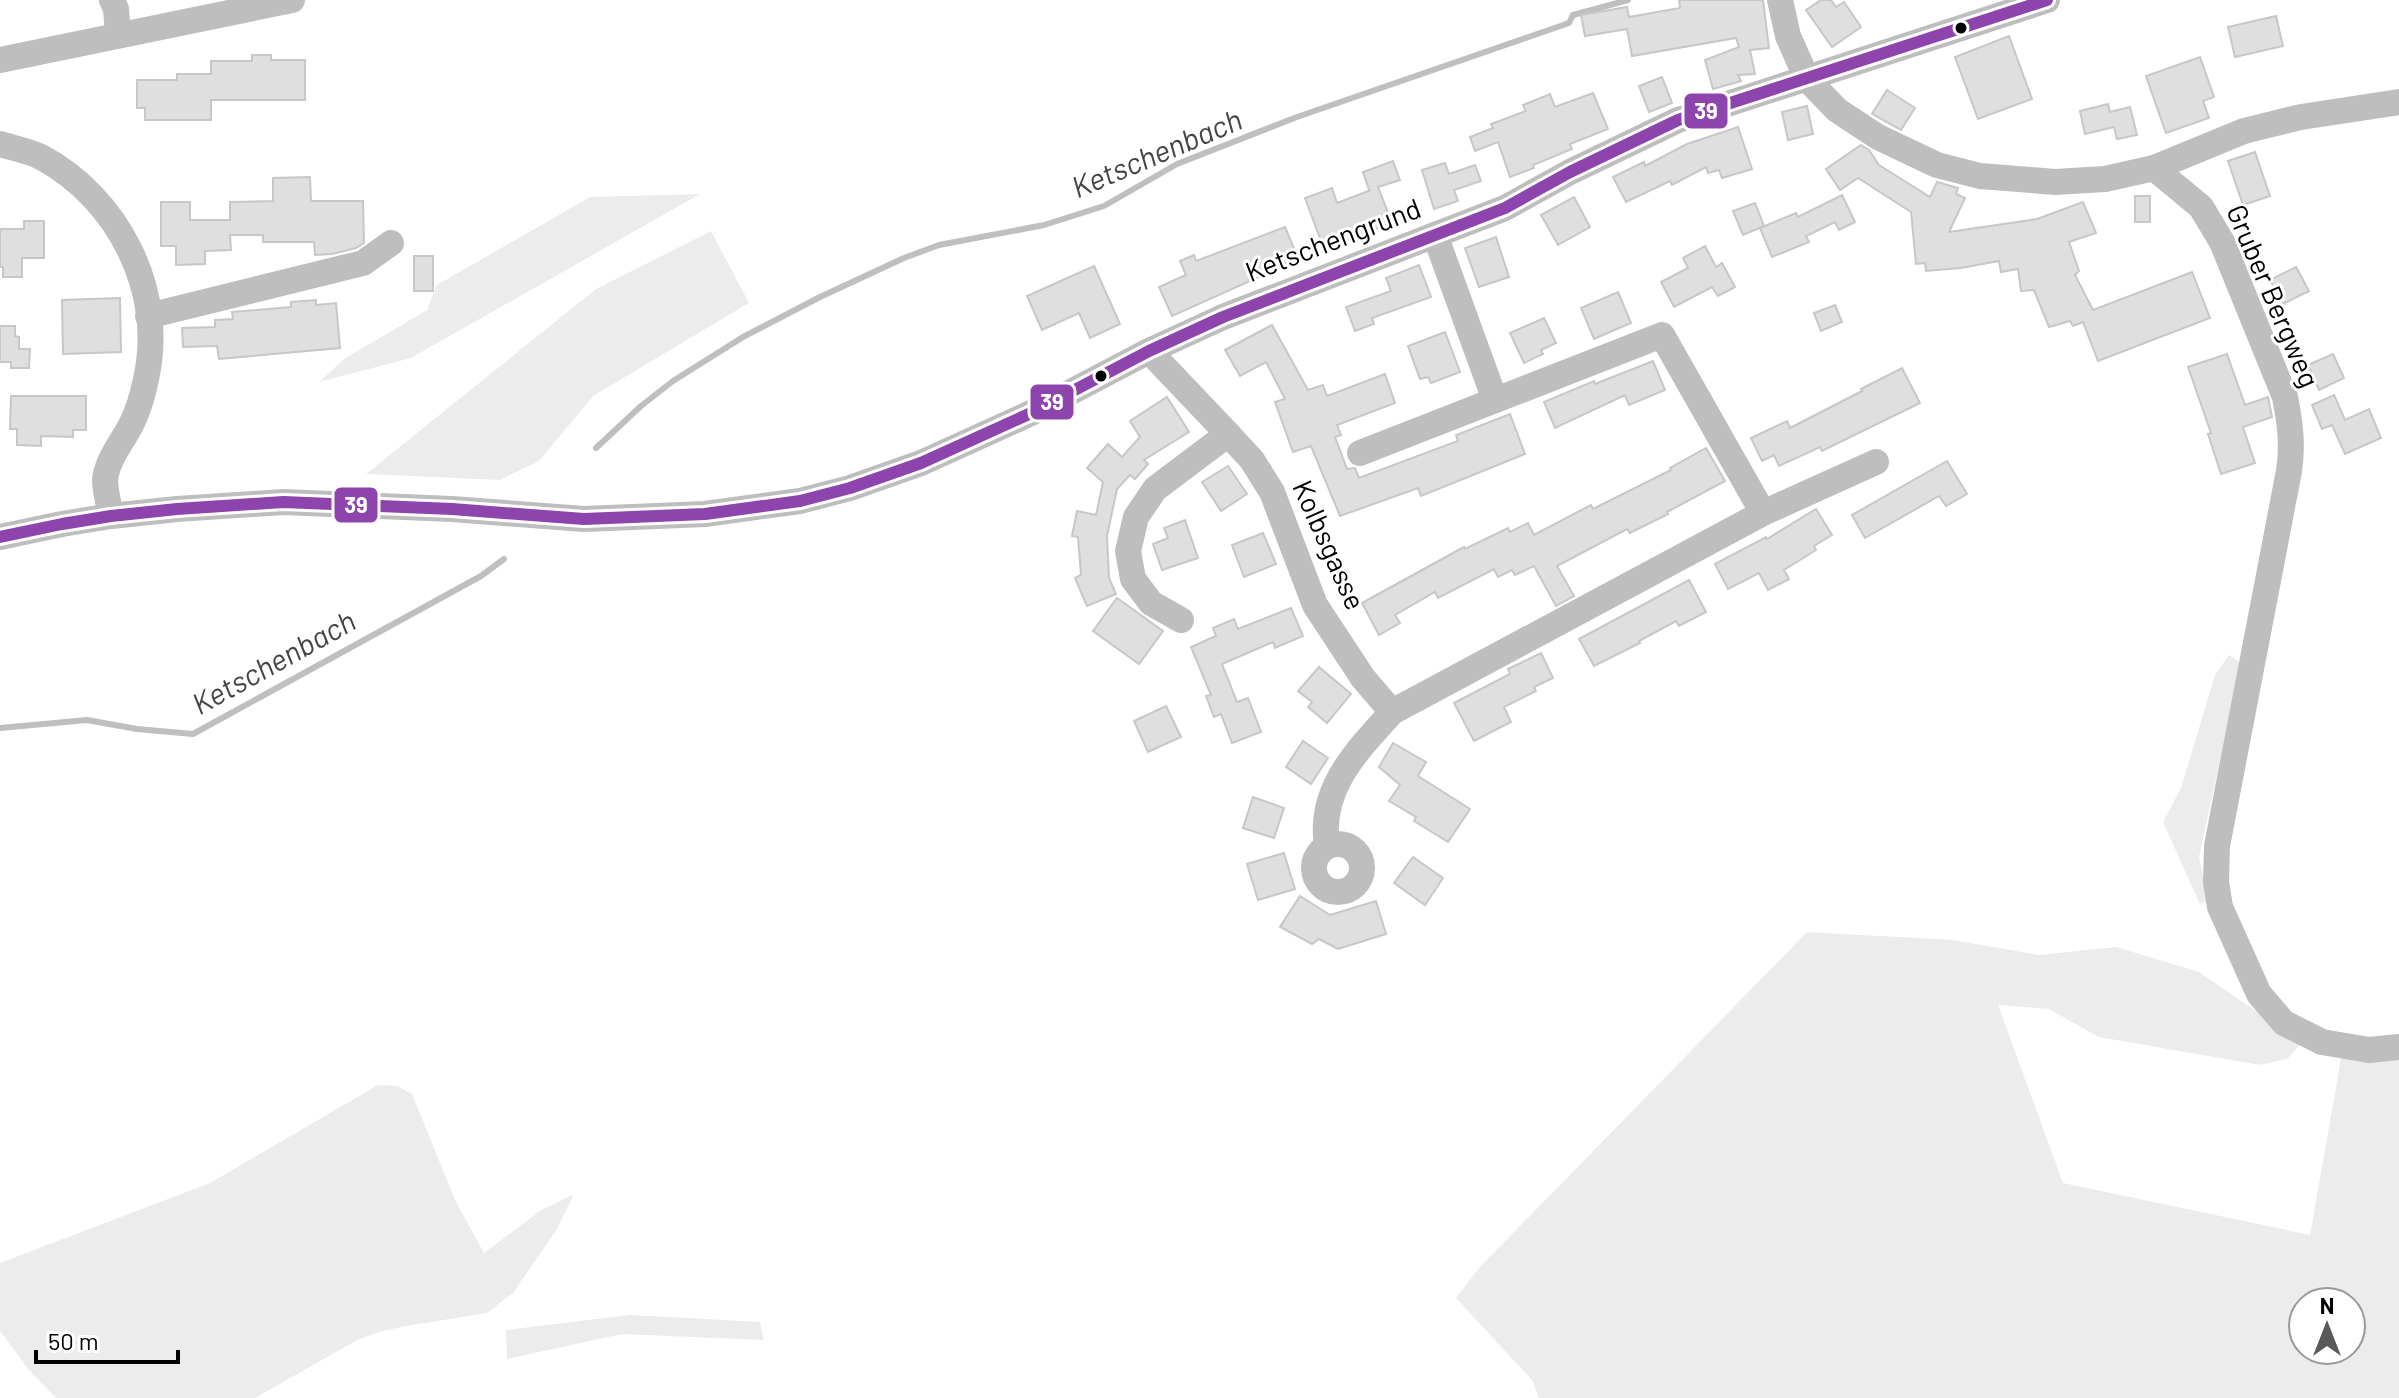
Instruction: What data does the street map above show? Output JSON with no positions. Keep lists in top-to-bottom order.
{
  "streets": {
    "street": ["Ketschengrund", "Gruber Bergweg", "Kolbsgasse"]
  },
  "crossings": [
    ["Ketschengrund", "Kolbsgasse"]
  ],
  "water": ["Ketschenbach"],
  "lines": ["transit line 39"],
  "scale_bar": "50 m",
  "north": "top"
}
